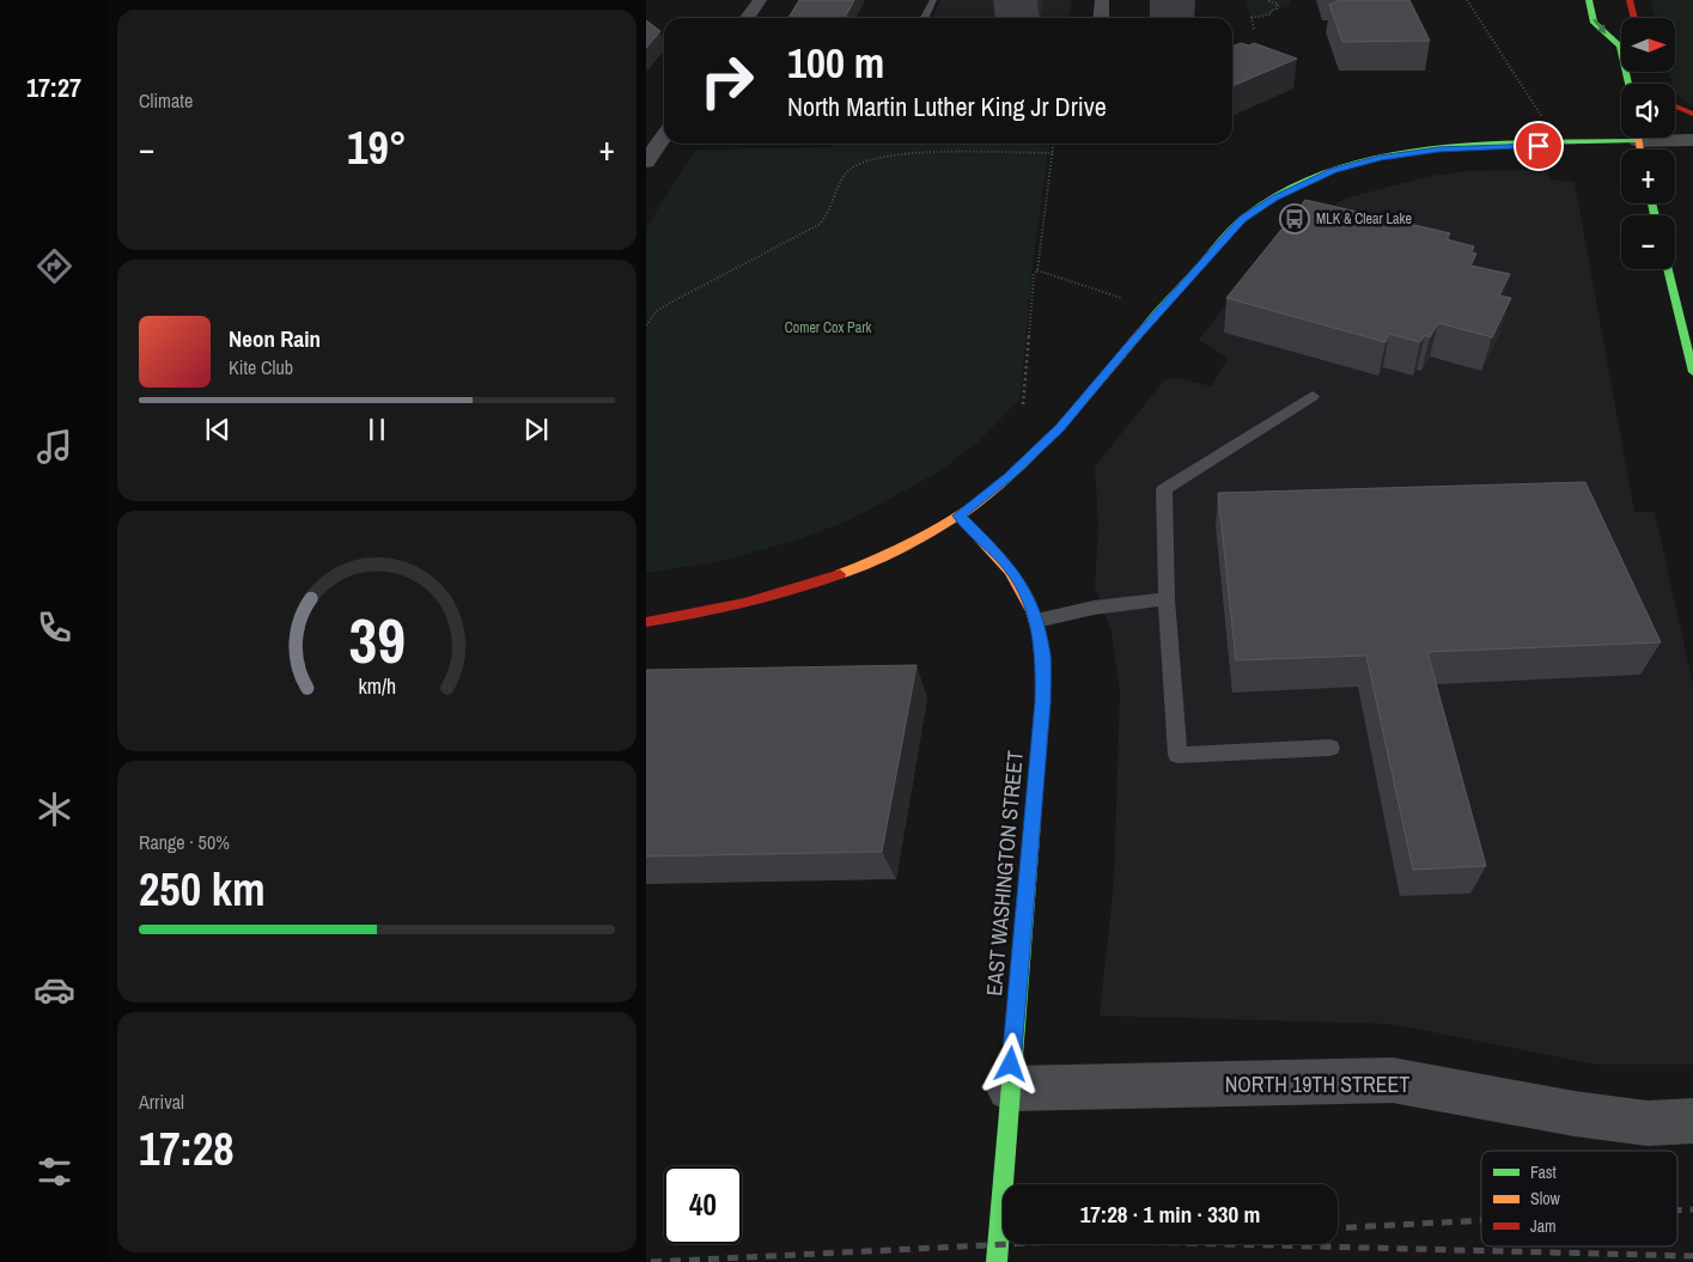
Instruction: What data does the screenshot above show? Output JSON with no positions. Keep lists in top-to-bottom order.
{
  "streets": {
    "street": ["EAST WASHINGTON STREET", "NORTH 19TH STREET"]
  },
  "crossings": [
    ["EAST WASHINGTON STREET", "NORTH 19TH STREET"]
  ],
  "parks": ["Comer Cox Park"],
  "places": {
    "bus stop": ["MLK & Clear Lake"]
  },
  "legend": ["Fast", "Slow", "Jam"],
  "north": "right",
  "page": {
    "tabs": "17:27",
    "tile": [
      "Climate",
      ["Range · 50%", "250 km"],
      ["Arrival", "17:28"]
    ],
    "map_buttons": ["+", "−"],
    "turn": ["100 m", "North Martin Luther King Jr Drive"],
    "heat": ["−", "19°", "+"],
    "song": ["Neon Rain", "Kite Club"],
    "limit": "40",
    "trip": "17:28 · 1 min · 330 m",
    "gauge": ["39", "km/h"]
  }
}
